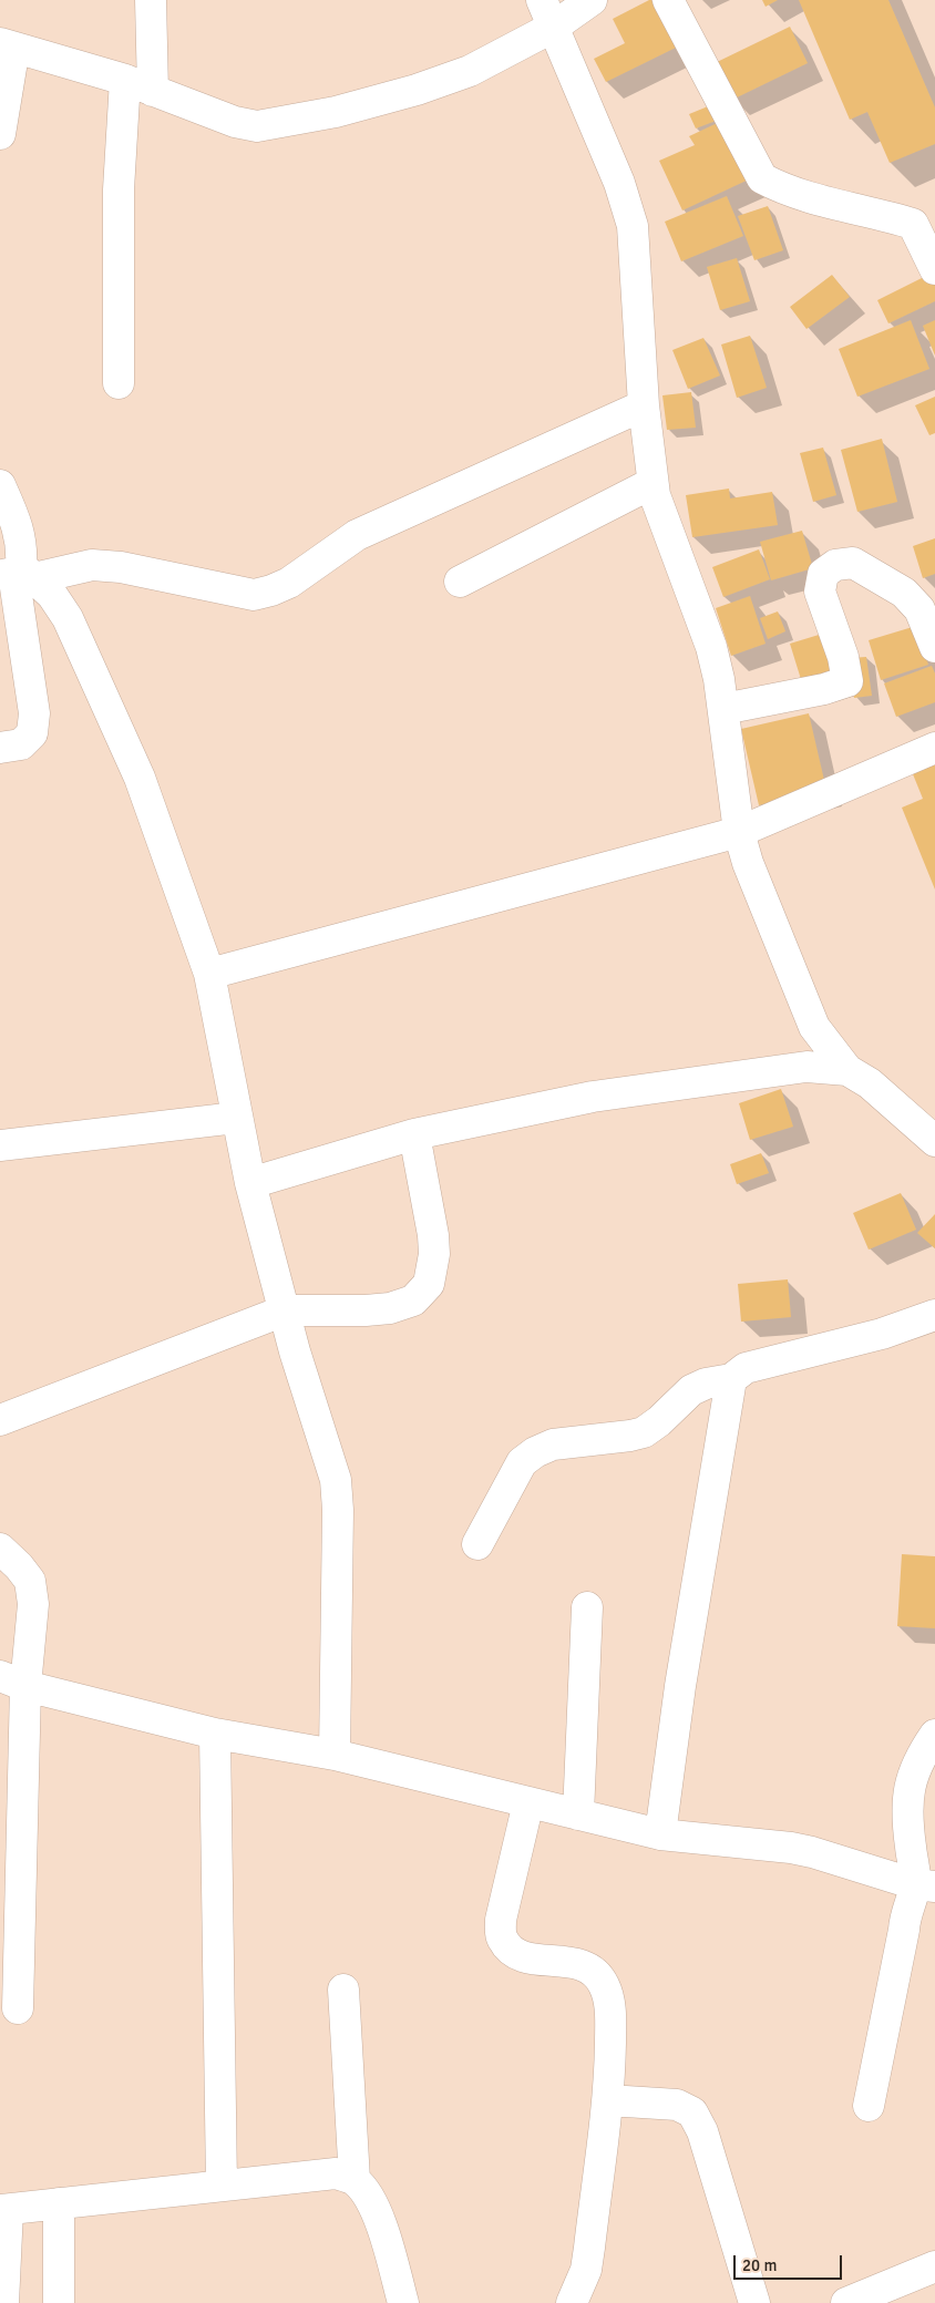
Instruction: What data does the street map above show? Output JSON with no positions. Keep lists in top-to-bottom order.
{
  "scale_bar": "20 m"
}
